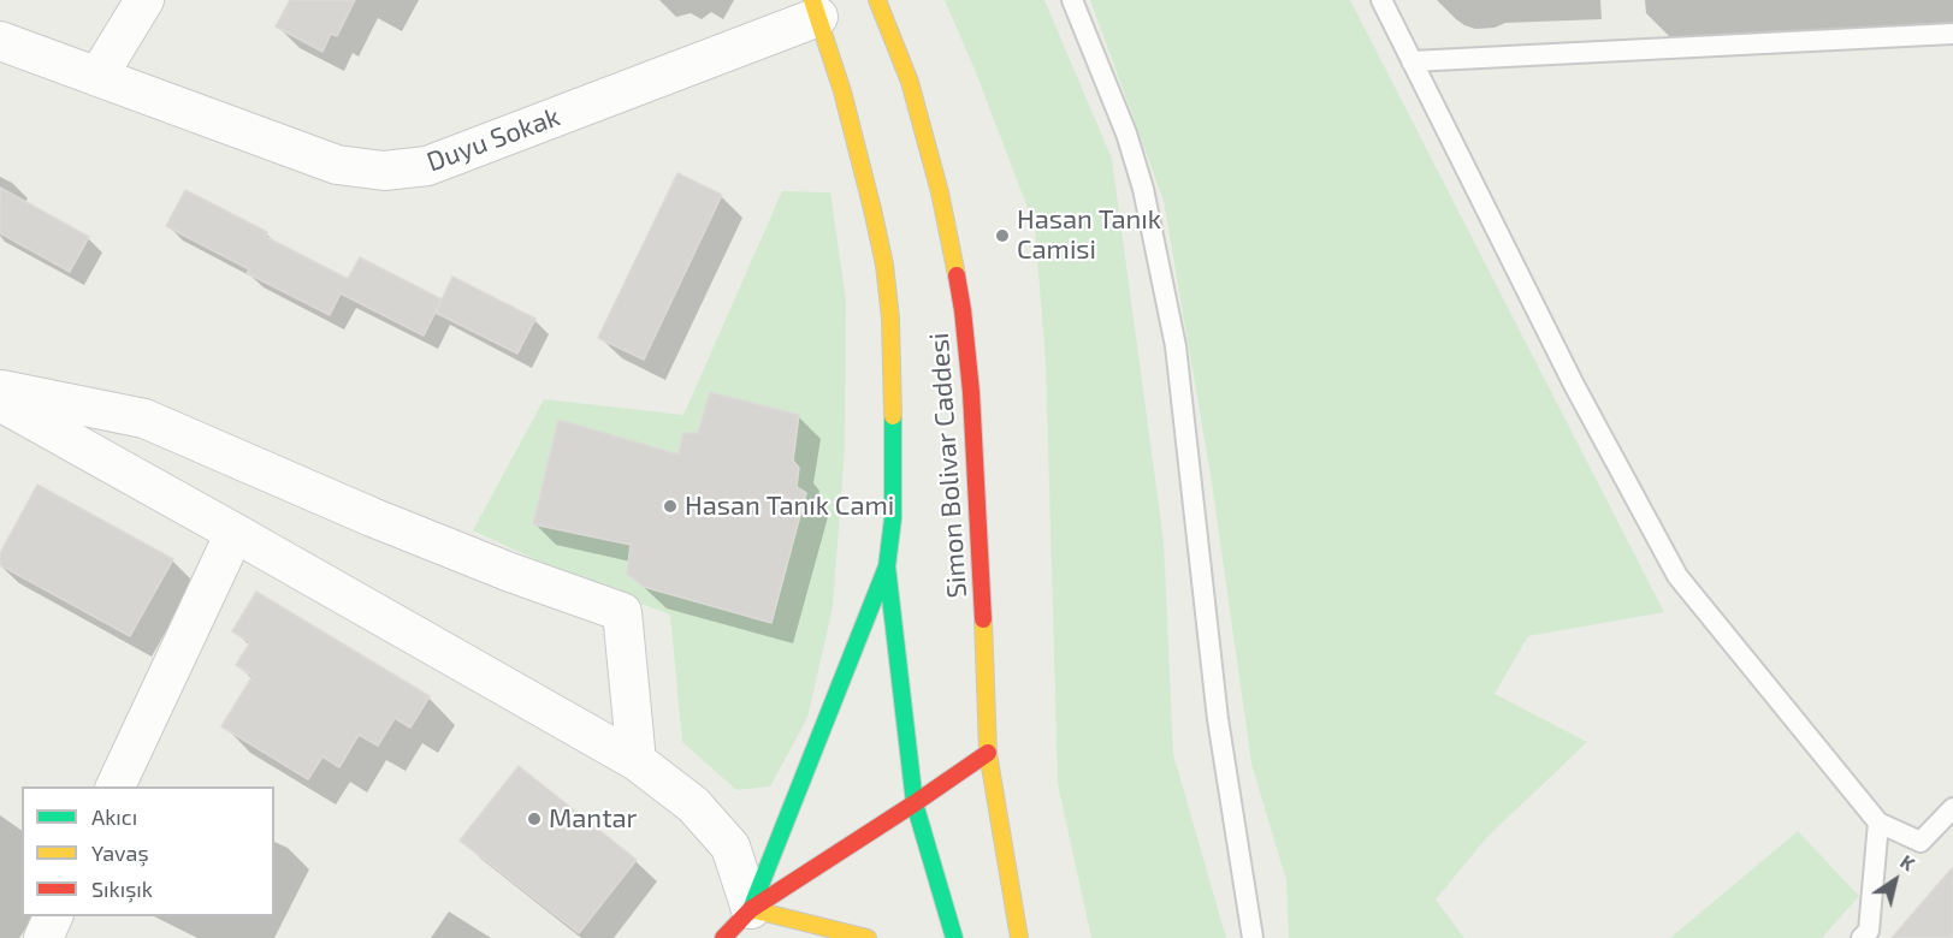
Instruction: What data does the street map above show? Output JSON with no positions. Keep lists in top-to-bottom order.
{
  "streets": {
    "main road": ["Simon Bolivar Caddesi"],
    "street": ["Duyu Sokak"]
  },
  "crossings": [
    ["Duyu Sokak", "Simon Bolivar Caddesi"]
  ],
  "places": ["Hasan Tanık Camisi", "Hasan Tanık Cami", "Mantar"],
  "legend": ["Akıcı", "Yavaş", "Sıkışık"],
  "north": "top right"
}
